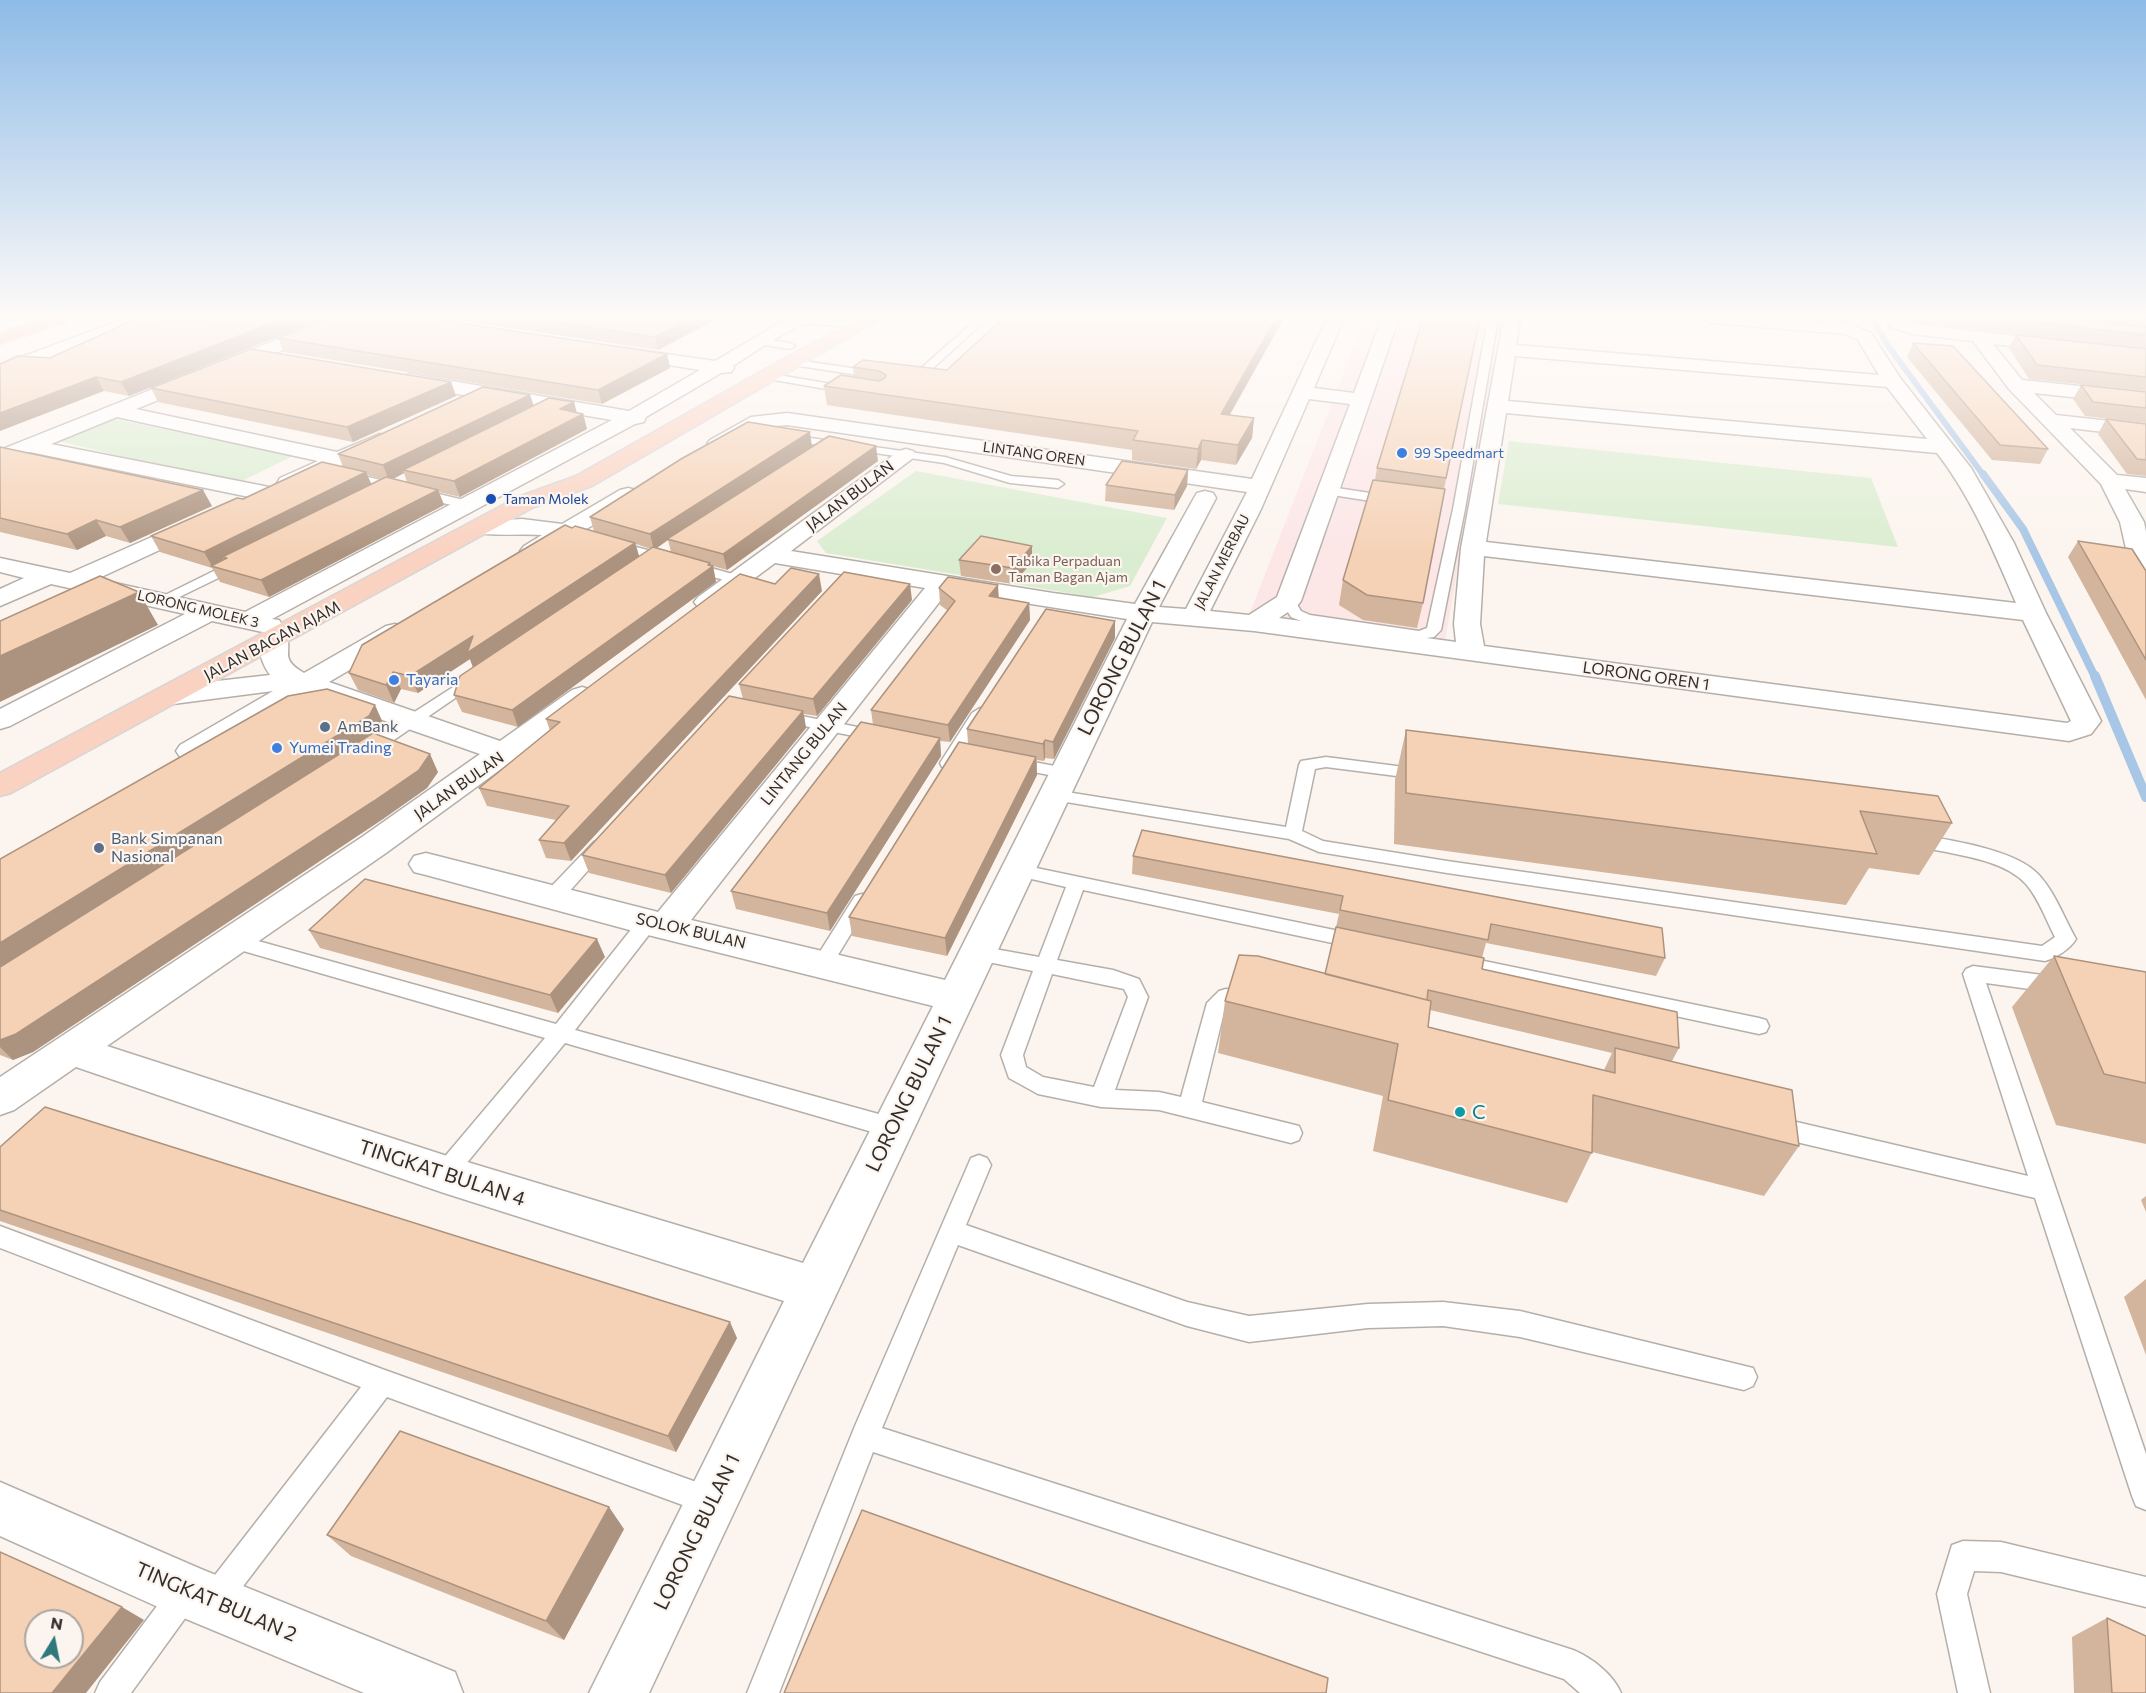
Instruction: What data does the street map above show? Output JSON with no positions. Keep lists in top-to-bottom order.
{
  "streets": {
    "main road": ["JALAN BAGAN AJAM"],
    "street": [
      "LINTANG OREN",
      "JALAN BULAN",
      "JALAN MERBAU",
      "LORONG MOLEK 3",
      "LORONG BULAN 1",
      "LORONG OREN 1",
      "LINTANG BULAN",
      "SOLOK BULAN",
      "TINGKAT BULAN 4",
      "TINGKAT BULAN 2"
    ]
  },
  "crossings": [
    ["LINTANG OREN", "JALAN MERBAU"],
    ["JALAN BULAN", "TINGKAT BULAN 4"],
    ["JALAN MERBAU", "LORONG OREN 1"],
    ["LORONG MOLEK 3", "JALAN BAGAN AJAM"],
    ["LORONG BULAN 1", "SOLOK BULAN"],
    ["LORONG BULAN 1", "TINGKAT BULAN 4"],
    ["LINTANG BULAN", "SOLOK BULAN"]
  ],
  "places": [
    "99 Speedmart",
    "Taman Molek",
    "Tabika Perpaduan Taman Bagan Ajam",
    "Tayaria",
    "AmBank",
    "Yumei Trading",
    "Bank Simpanan Nasional",
    "C"
  ],
  "north": "top"
}
